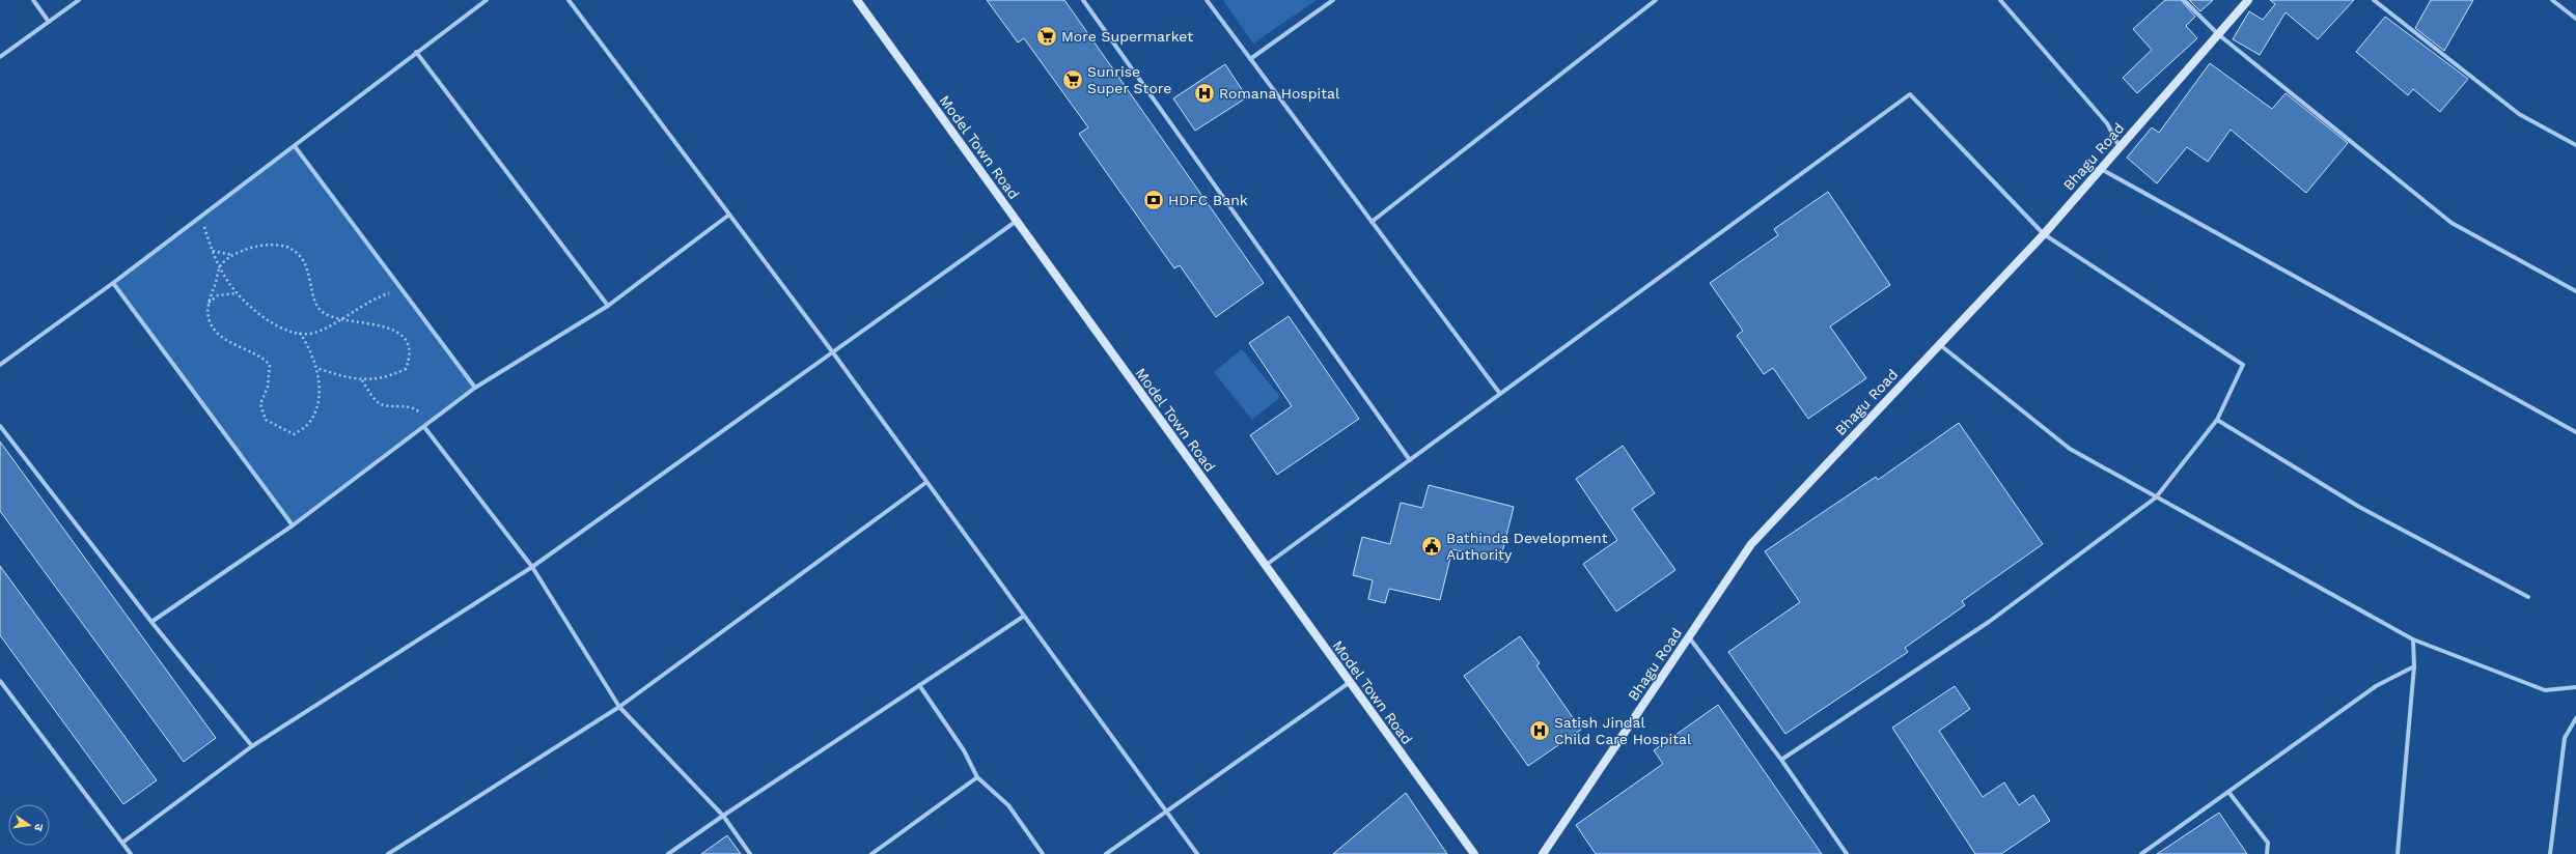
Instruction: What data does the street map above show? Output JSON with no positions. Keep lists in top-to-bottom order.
{
  "streets": {
    "street": ["Model Town Road", "Bhagu Road"]
  },
  "places": {
    "supermarket": ["More Supermarket", "Sunrise Super Store"],
    "hospital": ["Romana Hospital", "Satish Jindal Child Care Hospital"],
    "bank": ["HDFC Bank"],
    "public building": ["Bathinda Development Authority"]
  },
  "north": "right"
}
